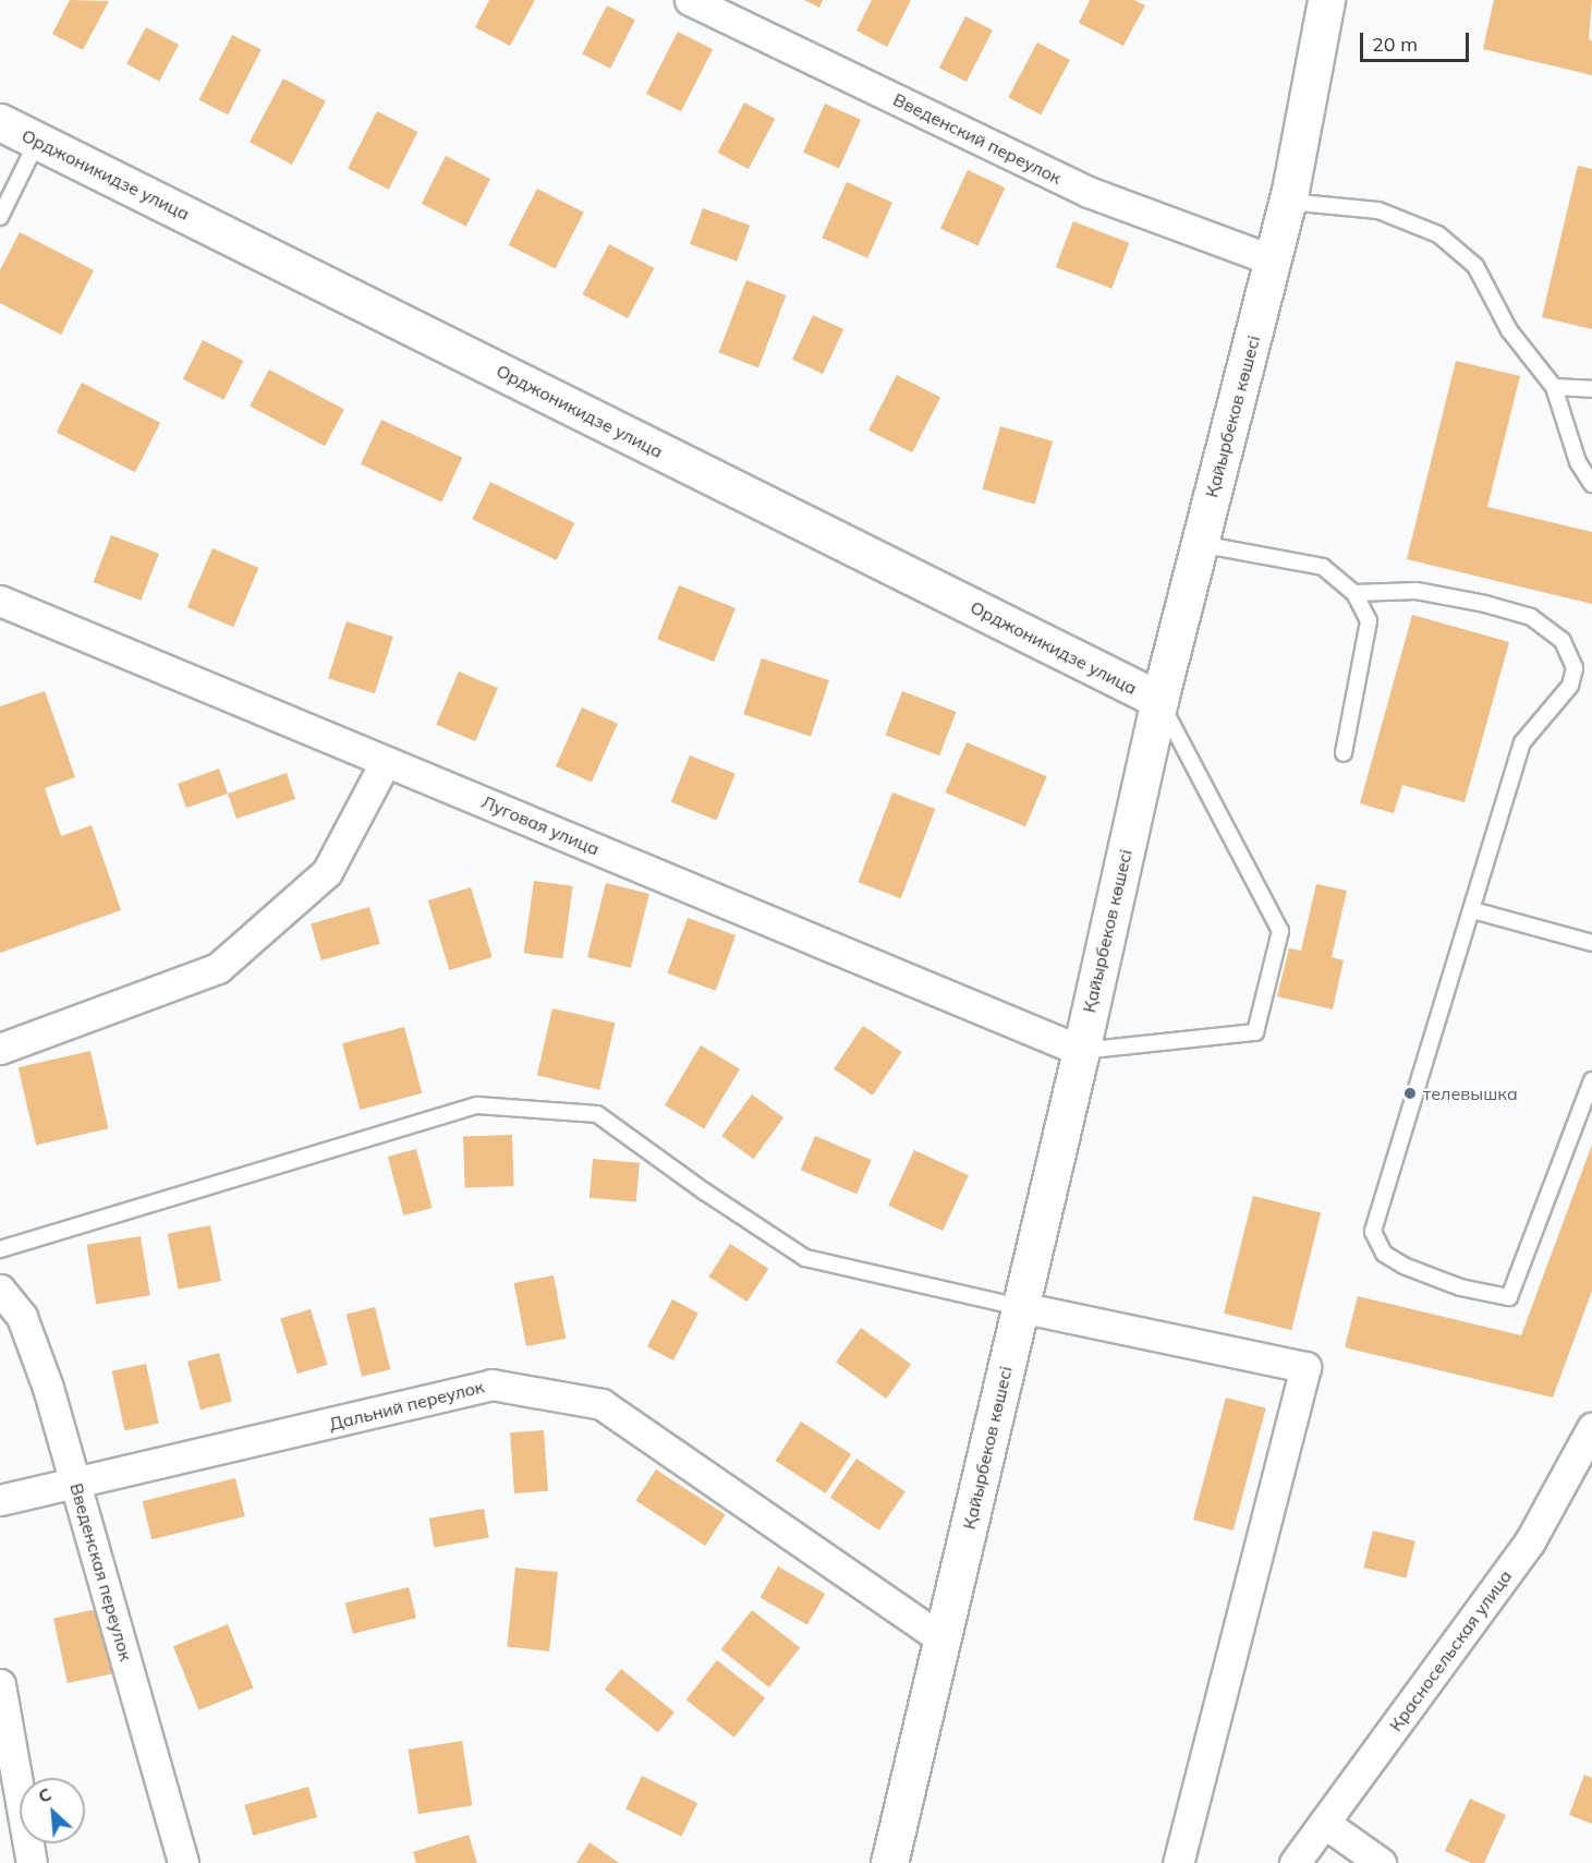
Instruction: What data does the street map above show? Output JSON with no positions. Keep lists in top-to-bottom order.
{
  "streets": {
    "main road": ["Орджоникидзе улица", "Қайырбеков көшесі"],
    "street": [
      "Введенский переулок",
      "Луговая улица",
      "Дальний переулок",
      "Введенская переулок",
      "Красносельская улица"
    ]
  },
  "crossings": [
    ["Введенский переулок", "Қайырбеков көшесі"],
    ["Орджоникидзе улица", "Қайырбеков көшесі"],
    ["Қайырбеков көшесі", "Луговая улица"],
    ["Қайырбеков көшесі", "Дальний переулок"],
    ["Дальний переулок", "Введенская переулок"]
  ],
  "places": ["телевышка"],
  "scale_bar": "20 m",
  "north": "top left"
}
